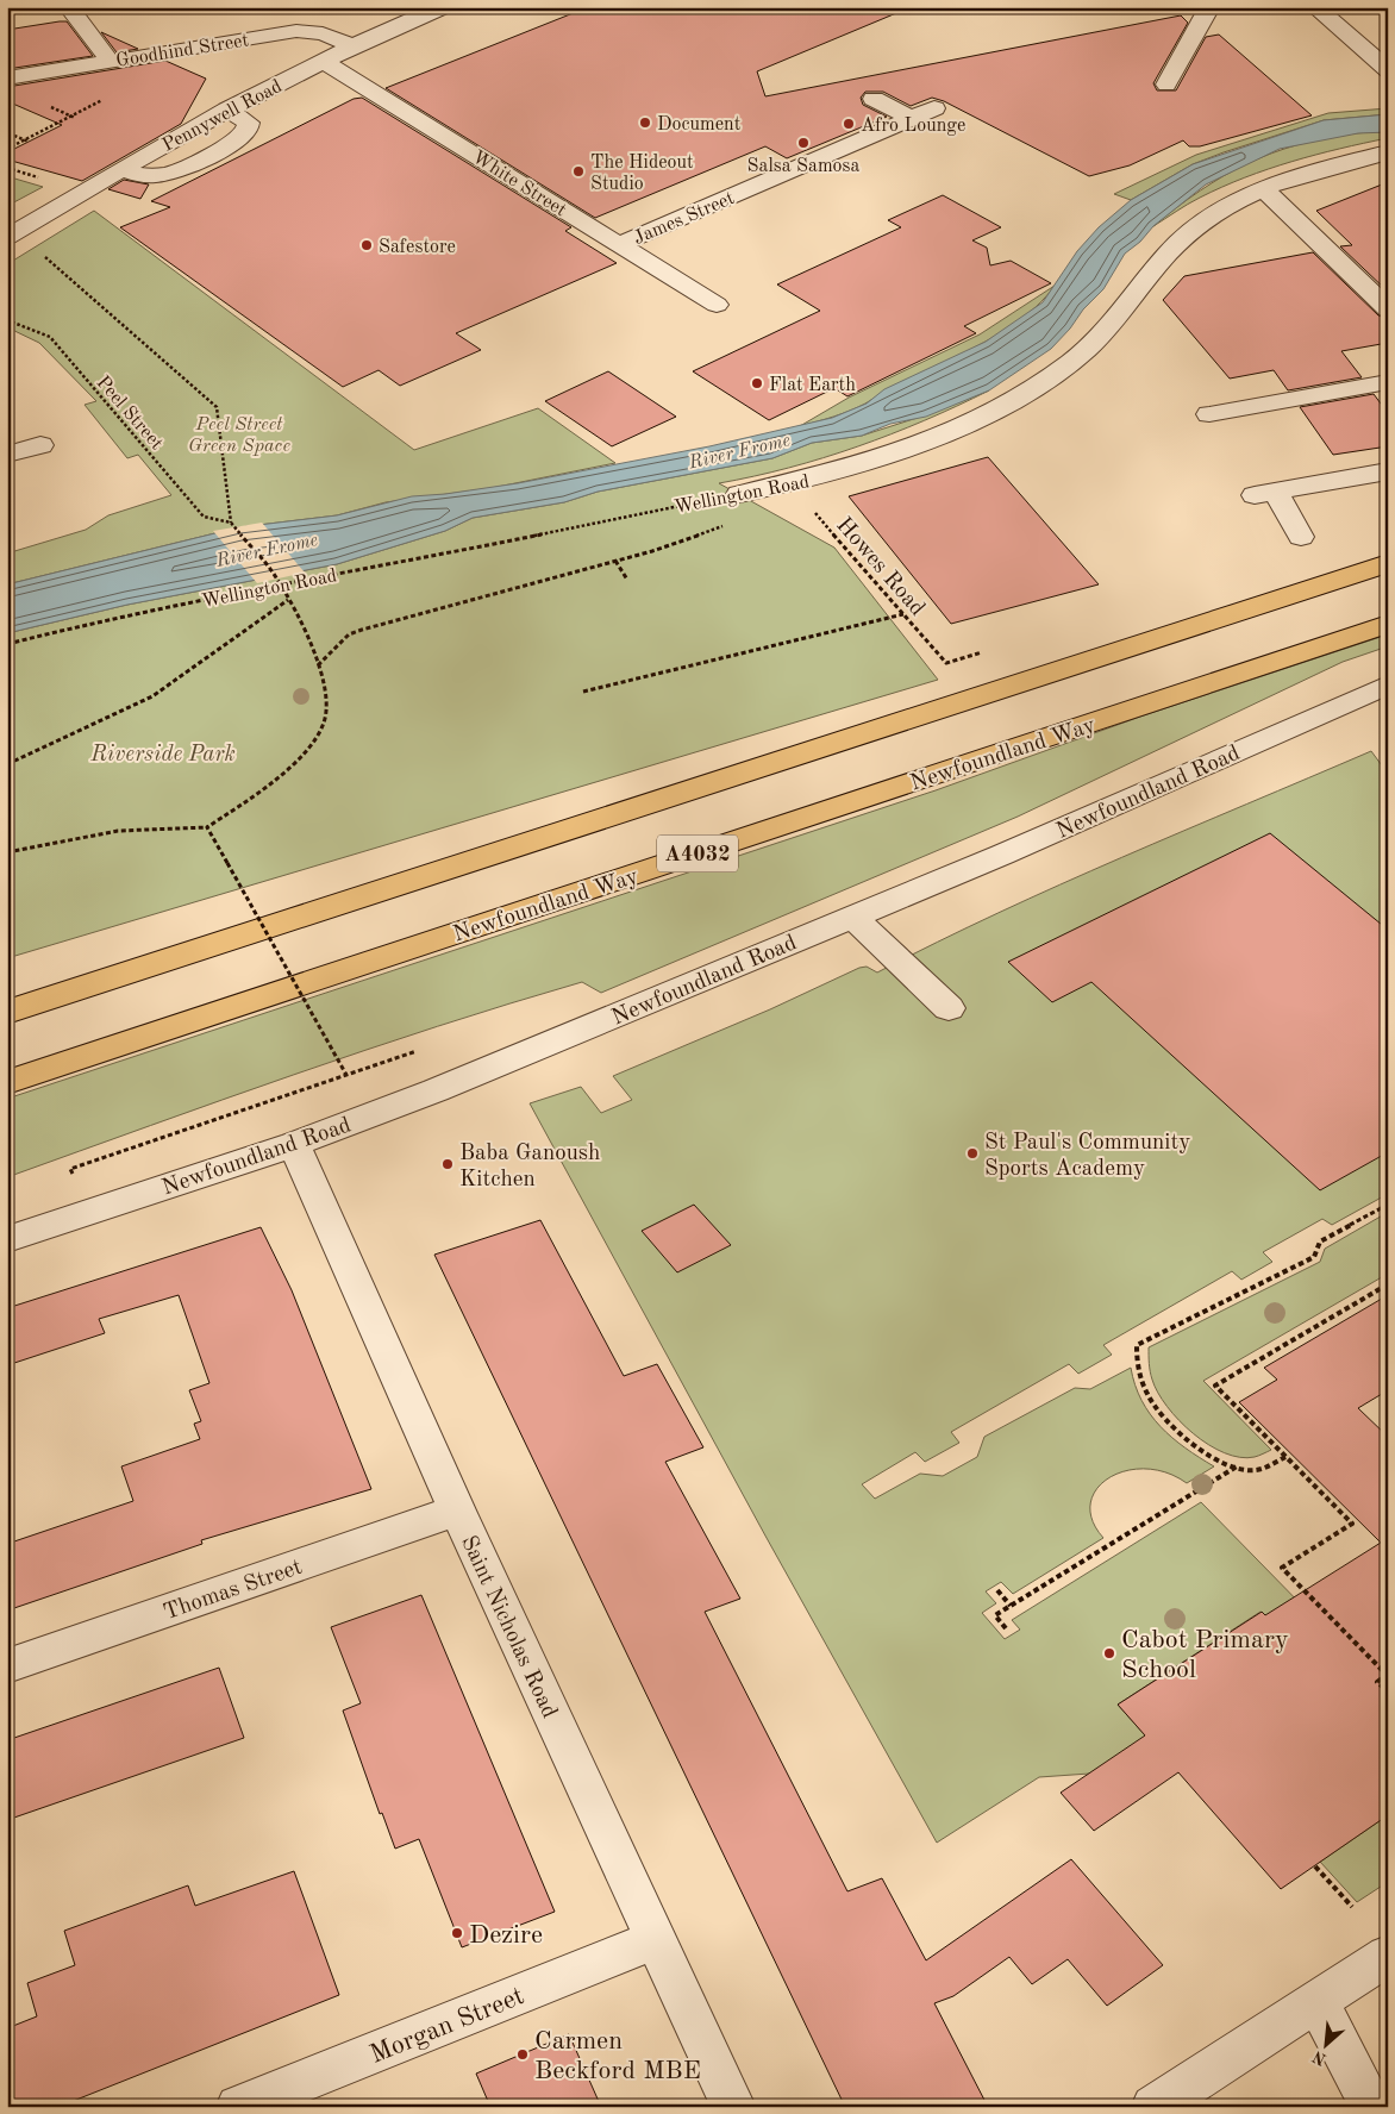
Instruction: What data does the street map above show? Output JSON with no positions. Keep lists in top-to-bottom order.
{
  "streets": {
    "highway": ["Newfoundland Way", "A4032"],
    "street": [
      "Goodhind Street",
      "Pennywell Road",
      "White Street",
      "James Street",
      "Wellington Road",
      "Newfoundland Road",
      "Thomas Street",
      "Saint Nicholas Road",
      "Morgan Street"
    ],
    "path": ["Peel Street", "Howes Road"]
  },
  "crossings": [
    ["Goodhind Street", "Pennywell Road"],
    ["Pennywell Road", "White Street"],
    ["White Street", "James Street"],
    ["Wellington Road", "Howes Road"],
    ["Newfoundland Road", "Saint Nicholas Road"],
    ["Thomas Street", "Saint Nicholas Road"],
    ["Saint Nicholas Road", "Morgan Street"]
  ],
  "water": ["River Frome"],
  "parks": ["Peel Street Green Space", "Riverside Park"],
  "places": [
    "Document",
    "Afro Lounge",
    "Salsa Samosa",
    "The Hideout Studio",
    "Safestore",
    "Flat Earth",
    "St Paul's Community Sports Academy",
    "Baba Ganoush Kitchen",
    "Cabot Primary School",
    "Dezire",
    "Carmen Beckford MBE"
  ],
  "north": "bottom left"
}
